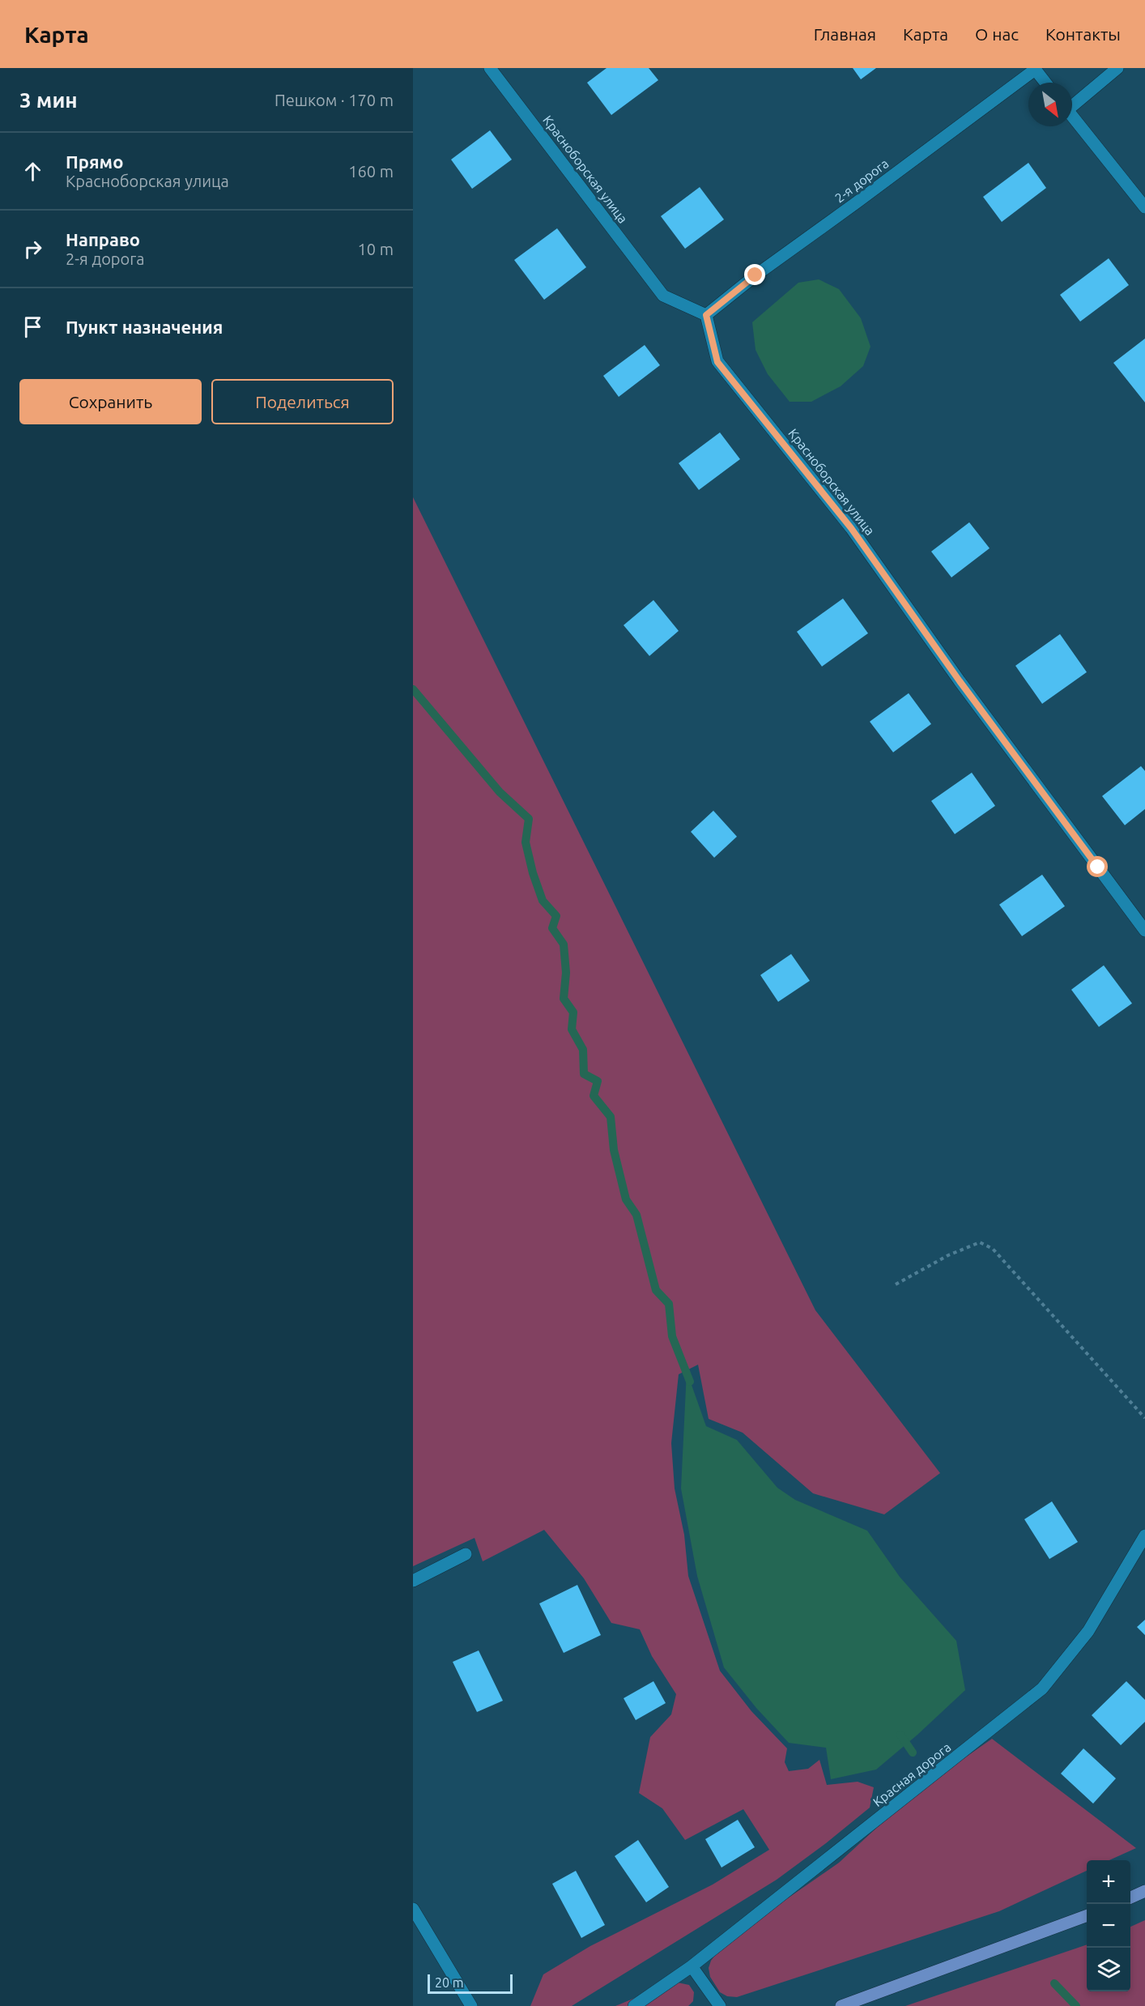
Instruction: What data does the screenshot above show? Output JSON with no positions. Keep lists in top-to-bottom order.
{
  "streets": {
    "street": ["Красноборская улица", "2-я дорога", "Красная дорога"]
  },
  "crossings": [
    ["Красноборская улица", "2-я дорога"]
  ],
  "scale_bar": "20 m",
  "north": "bottom right",
  "page": {
    "header": "Карта",
    "nav": [
      "Главная",
      "Карта",
      "О нас",
      "Контакты"
    ],
    "heading": ["3 мин", "Пешком · 170 m"],
    "list": [
      ["Прямо", "Красноборская улица", "160 m"],
      ["Направо", "2-я дорога", "10 m"],
      "Пункт назначения"
    ],
    "buttons": ["Сохранить", "Поделиться"],
    "map_buttons": ["+", "−"],
    "scale": "20 m"
  }
}
